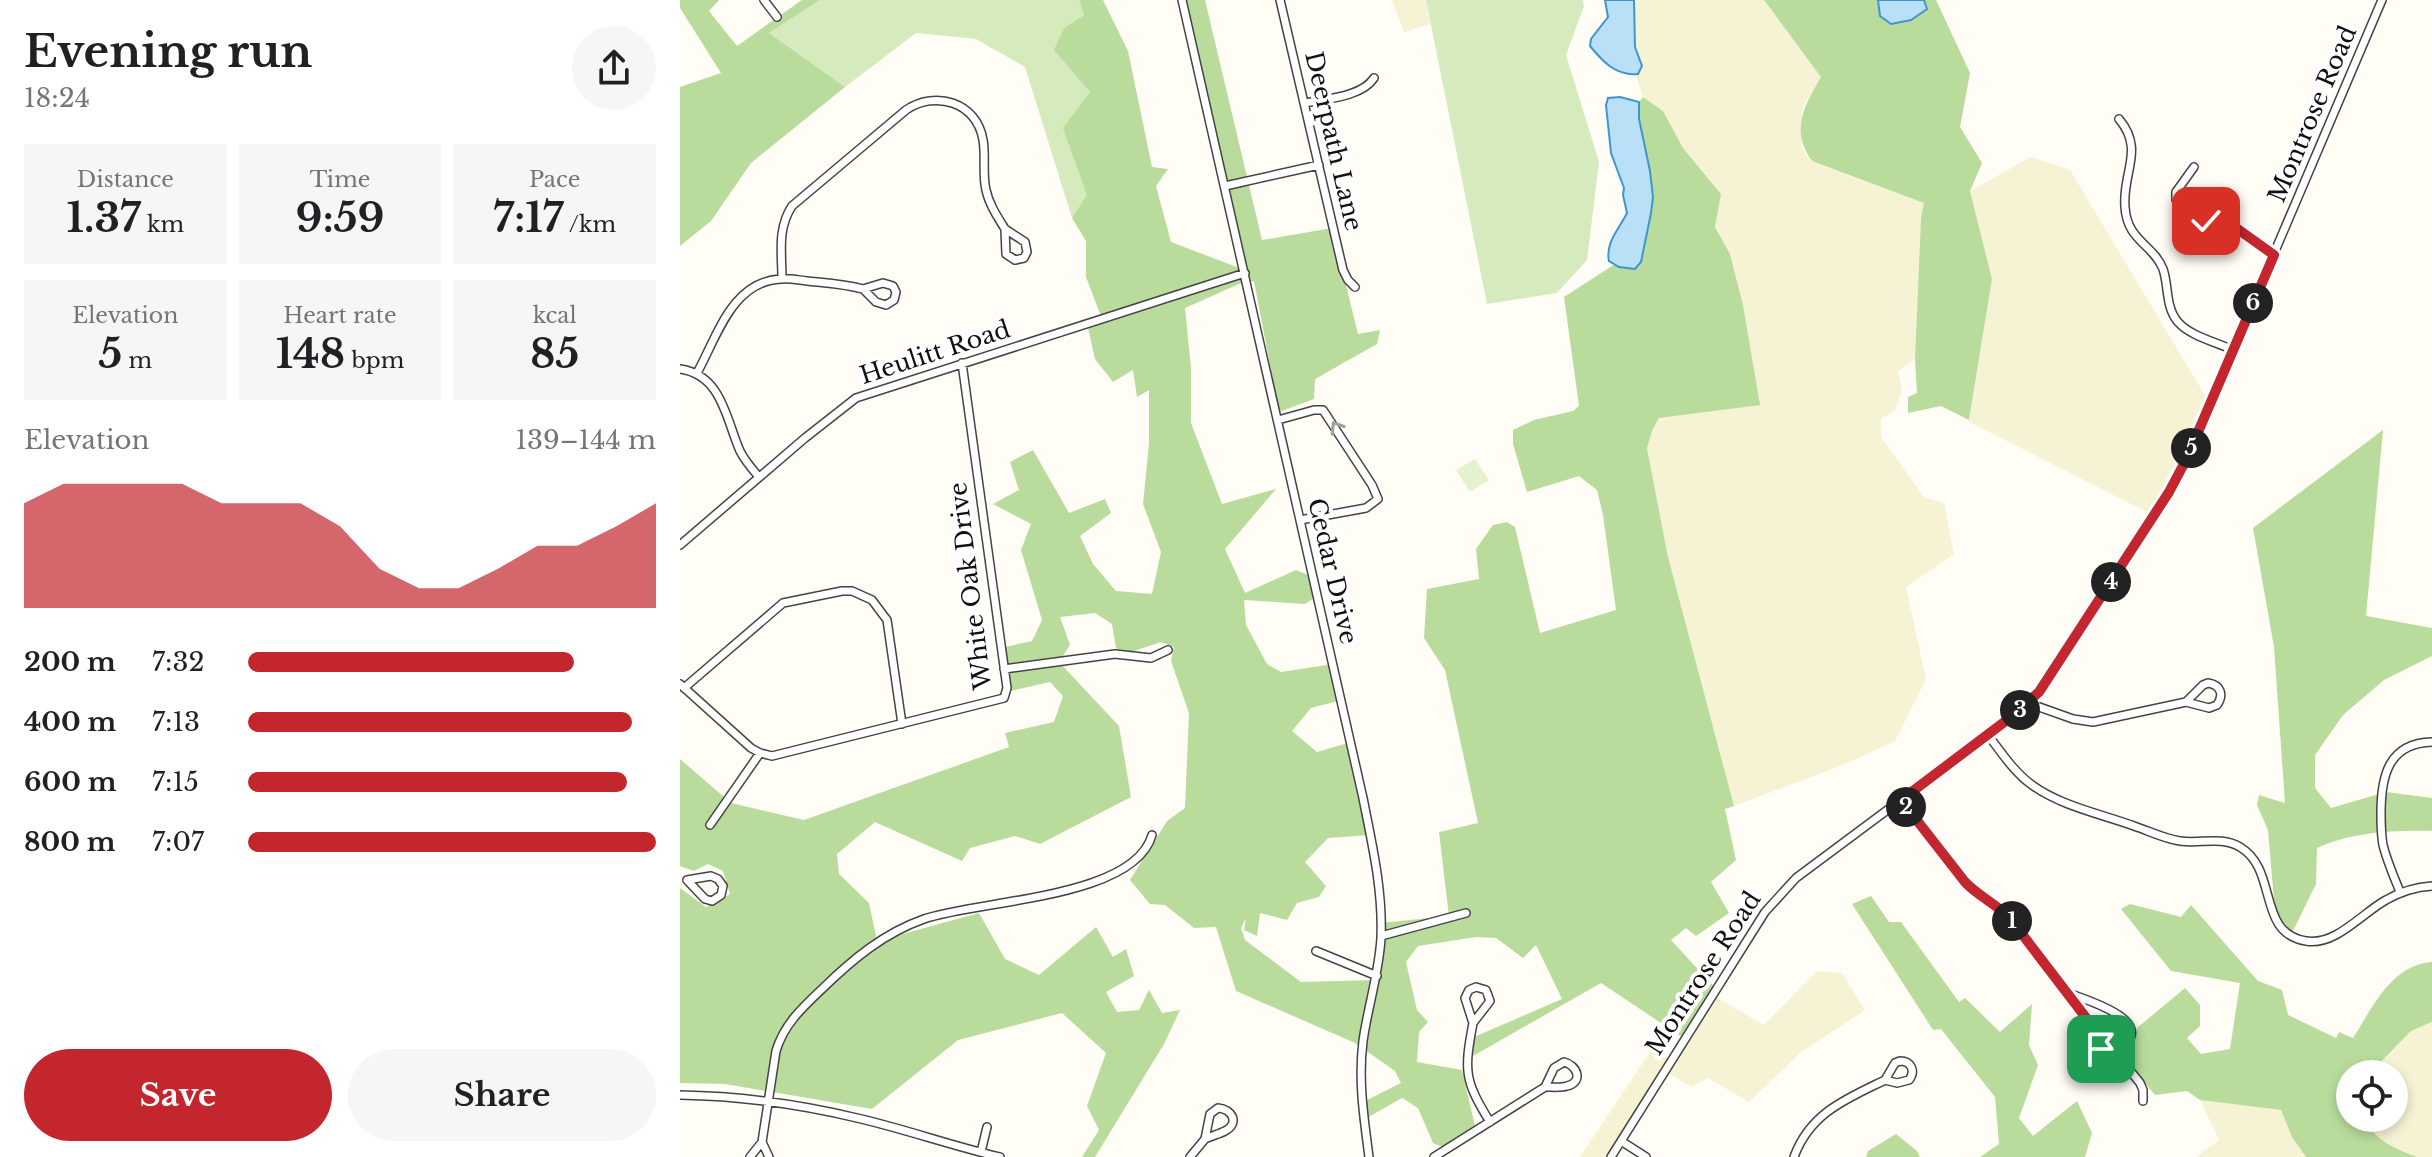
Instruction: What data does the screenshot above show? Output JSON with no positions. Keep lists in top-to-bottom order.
{
  "streets": {
    "street": [
      "Montrose Road",
      "Deerpath Lane",
      "Heulitt Road",
      "Cedar Drive",
      "White Oak Drive"
    ]
  },
  "crossings": [
    ["Heulitt Road", "Cedar Drive"],
    ["Heulitt Road", "White Oak Drive"]
  ],
  "page": {
    "heading": ["Evening run", "18:24"],
    "stats": [
      ["Distance", "1.37 km"],
      ["Time", "9:59"],
      ["Pace", "7:17 /km"],
      ["Elevation", "5 m"],
      ["Heart rate", "148 bpm"],
      ["kcal", "85"]
    ],
    "pins": [
      "6",
      "5",
      "4",
      "3",
      "2",
      "1"
    ],
    "chart": ["Elevation", "139–144 m"],
    "list": [
      {
        "name": "200 m",
        "note": "7:32"
      },
      {
        "name": "400 m",
        "note": "7:13"
      },
      {
        "name": "600 m",
        "note": "7:15"
      },
      {
        "name": "800 m",
        "note": "7:07"
      }
    ],
    "buttons": ["Save", "Share"]
  }
}
